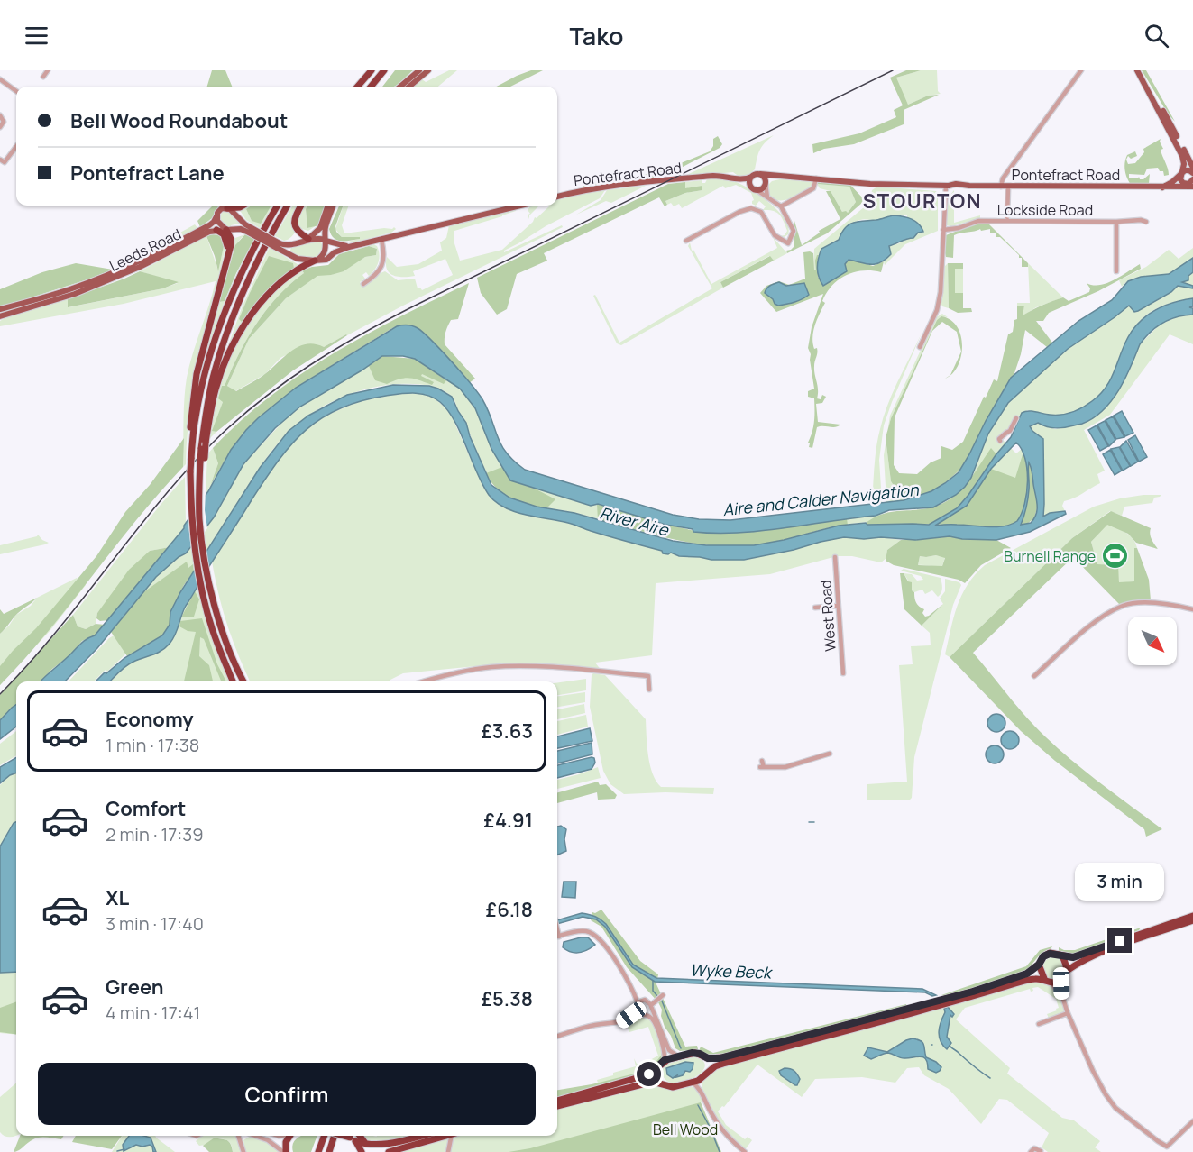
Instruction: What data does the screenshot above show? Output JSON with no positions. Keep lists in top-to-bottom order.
{
  "streets": {
    "main road": ["Pontefract Road", "Leeds Road"],
    "street": ["Lockside Road", "West Road"]
  },
  "districts": ["STOURTON"],
  "water": ["Aire and Calder Navigation", "River Aire", "Wyke Beck"],
  "parks": ["Bell Wood"],
  "places": {
    "sports": ["Burnell Range"]
  },
  "north": "bottom right",
  "page": {
    "header": "Tako",
    "banner": ["Bell Wood Roundabout", "Pontefract Lane"],
    "list": [
      {
        "name": "Economy",
        "note": "1 min · 17:38",
        "value": "£3.63"
      },
      {
        "name": "Comfort",
        "note": "2 min · 17:39",
        "value": "£4.91"
      },
      {
        "name": "XL",
        "note": "3 min · 17:40",
        "value": "£6.18"
      },
      {
        "name": "Green",
        "note": "4 min · 17:41",
        "value": "£5.38"
      }
    ],
    "bubble": "3 min",
    "buttons": "Confirm"
  }
}
